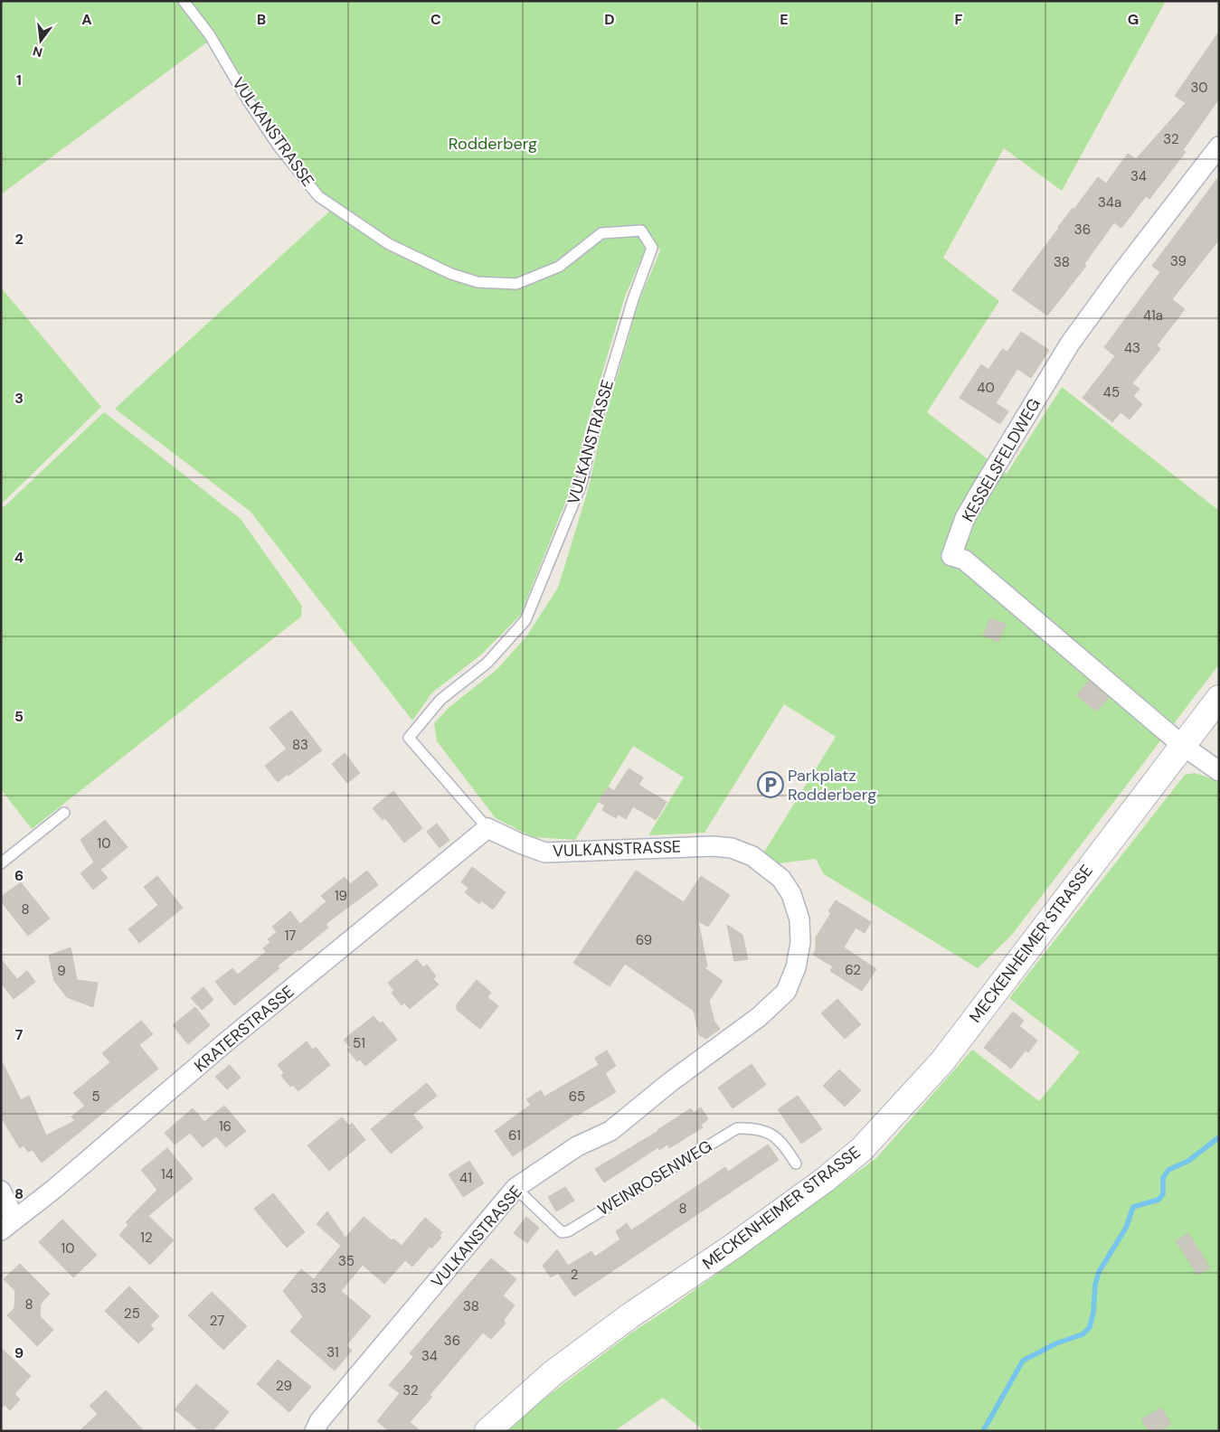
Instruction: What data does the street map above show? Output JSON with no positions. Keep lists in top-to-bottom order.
{
  "streets": {
    "main road": ["MECKENHEIMER STRASSE"],
    "street": ["VULKANSTRASSE", "KESSELSFELDWEG", "KRATERSTRASSE"],
    "lane": ["WEINROSENWEG"]
  },
  "crossings": [
    ["VULKANSTRASSE", "KRATERSTRASSE"],
    ["VULKANSTRASSE", "WEINROSENWEG"],
    ["KESSELSFELDWEG", "MECKENHEIMER STRASSE"]
  ],
  "parks": ["Rodderberg"],
  "places": {
    "parking": ["Parkplatz Rodderberg"]
  },
  "house_numbers": [
    "30",
    "32",
    "34",
    "34a",
    "36",
    "39",
    "38",
    "41a",
    "43",
    "40",
    "45",
    "83",
    "10",
    "19",
    "8",
    "17",
    "69",
    "62",
    "9",
    "51",
    "5",
    "65",
    "16",
    "61",
    "14",
    "41",
    "8",
    "12",
    "10",
    "35",
    "2",
    "33",
    "8",
    "38",
    "25",
    "27",
    "36",
    "31",
    "34",
    "29",
    "32"
  ],
  "north": "bottom",
  "grid": {
    "columns": [
      "A",
      "B",
      "C",
      "D",
      "E",
      "F",
      "G"
    ],
    "rows": [
      "1",
      "2",
      "3",
      "4",
      "5",
      "6",
      "7",
      "8",
      "9"
    ]
  }
}
